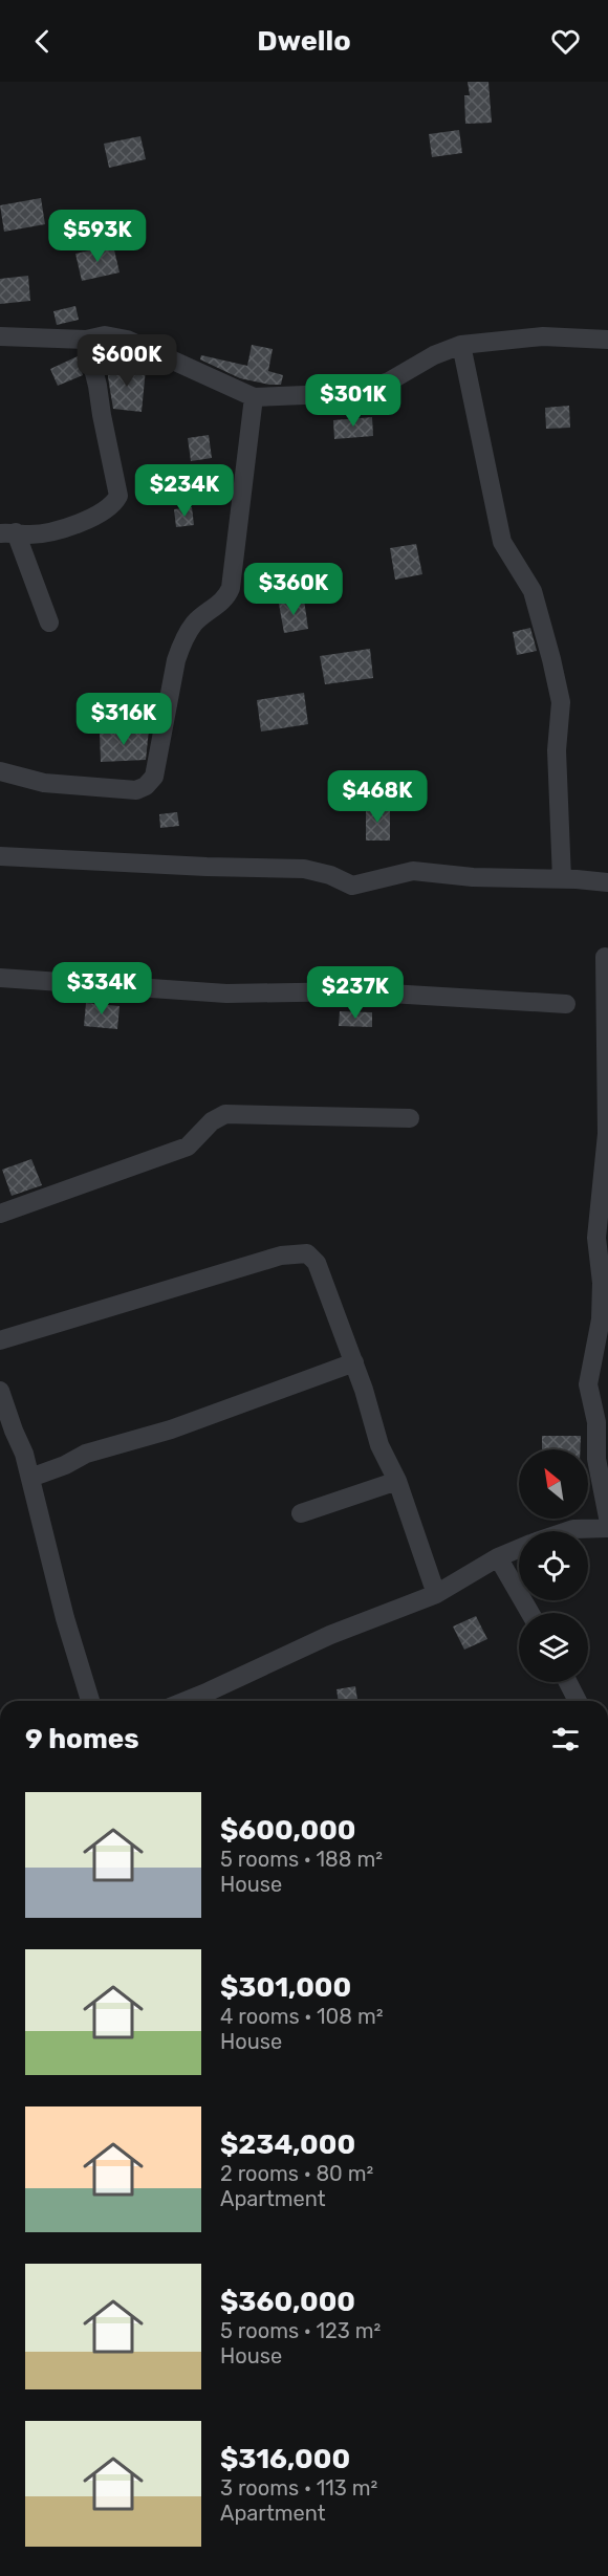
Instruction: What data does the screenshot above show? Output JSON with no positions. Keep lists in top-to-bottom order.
{
  "north": "top left",
  "page": {
    "header": "Dwello",
    "price": [
      "$593K",
      "$600K",
      "$301K",
      "$234K",
      "$360K",
      "$316K",
      "$468K",
      "$334K",
      "$237K"
    ],
    "heading": "9 homes",
    "list": [
      {
        "name": "$600,000",
        "note": "5 rooms · 188 m² · House"
      },
      {
        "name": "$301,000",
        "note": "4 rooms · 108 m² · House"
      },
      {
        "name": "$234,000",
        "note": "2 rooms · 80 m² · Apartment"
      },
      {
        "name": "$360,000",
        "note": "5 rooms · 123 m² · House"
      },
      {
        "name": "$316,000",
        "note": "3 rooms · 113 m² · Apartment"
      }
    ]
  }
}
